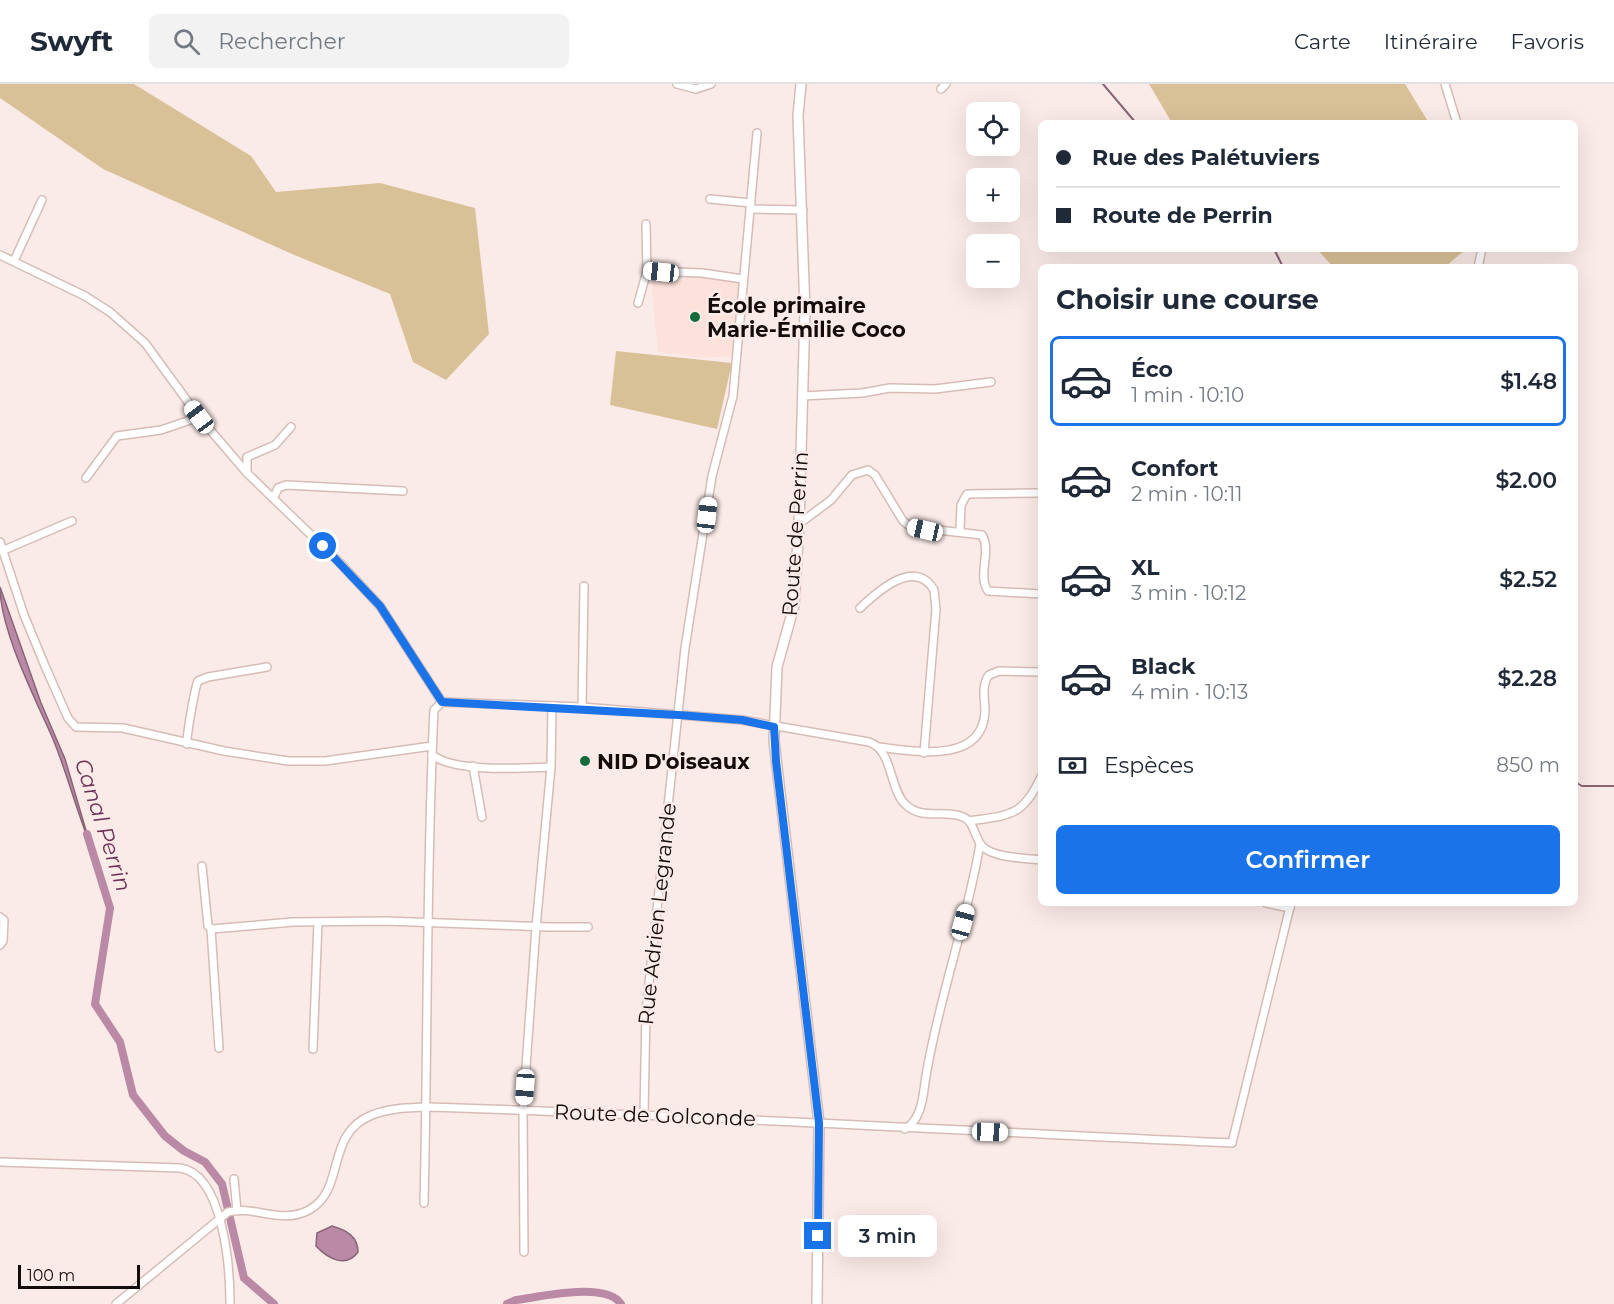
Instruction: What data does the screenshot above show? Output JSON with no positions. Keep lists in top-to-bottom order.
{
  "streets": {
    "main road": ["Route de Perrin"],
    "street": ["Rue Adrien Legrande", "Route de Golconde"]
  },
  "crossings": [
    ["Route de Perrin", "Route de Golconde"],
    ["Rue Adrien Legrande", "Route de Golconde"]
  ],
  "water": ["Canal Perrin"],
  "places": ["École primaire Marie-Émilie Coco", "NID D'oiseaux"],
  "scale_bar": "100 m",
  "page": {
    "header": "Swyft",
    "search": "Rechercher",
    "nav": ["Carte", "Itinéraire", "Favoris"],
    "map_buttons": ["+", "−"],
    "banner": ["Rue des Palétuviers", "Route de Perrin"],
    "heading": "Choisir une course",
    "list": [
      {
        "name": "Éco",
        "note": "1 min · 10:10",
        "value": "$1.48"
      },
      {
        "name": "Confort",
        "note": "2 min · 10:11",
        "value": "$2.00"
      },
      {
        "name": "XL",
        "note": "3 min · 10:12",
        "value": "$2.52"
      },
      {
        "name": "Black",
        "note": "4 min · 10:13",
        "value": "$2.28"
      }
    ],
    "pay": ["Espèces", "850 m"],
    "buttons": "Confirmer",
    "bubble": "3 min",
    "scale": "100 m"
  }
}
